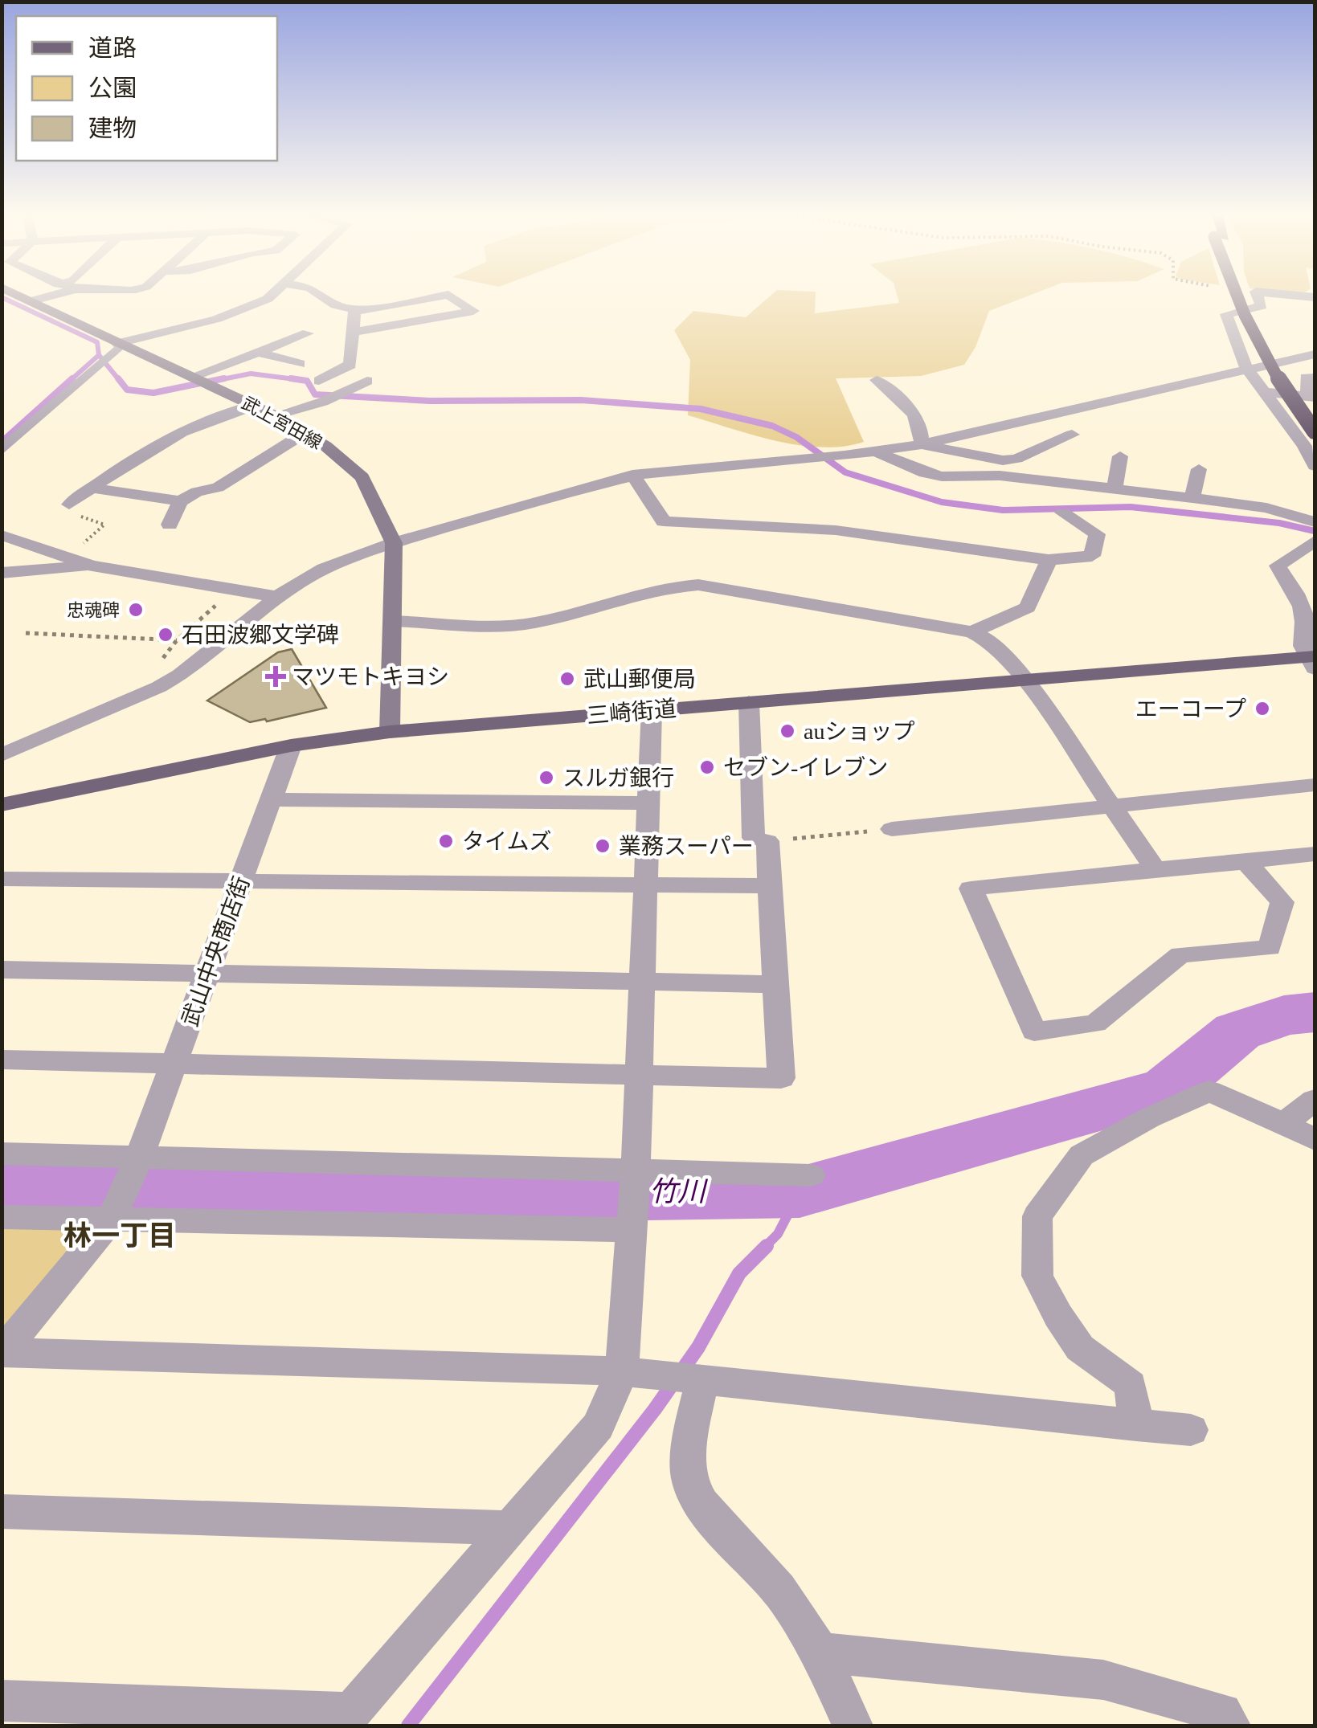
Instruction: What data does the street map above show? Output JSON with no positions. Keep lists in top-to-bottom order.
{
  "streets": {
    "main road": ["武上宮田線", "三崎街道"],
    "street": ["武山中央商店街"]
  },
  "crossings": [
    ["武上宮田線", "三崎街道"],
    ["三崎街道", "武山中央商店街"]
  ],
  "districts": ["林一丁目"],
  "water": ["竹川"],
  "places": {
    "other": [
      "忠魂碑",
      "石田波郷文学碑",
      "武山郵便局",
      "エーコープ",
      "auショップ",
      "セブン-イレブン",
      "スルガ銀行",
      "タイムズ",
      "業務スーパー"
    ],
    "health": ["マツモトキヨシ"]
  },
  "legend": ["道路", "公園", "建物"]
}
